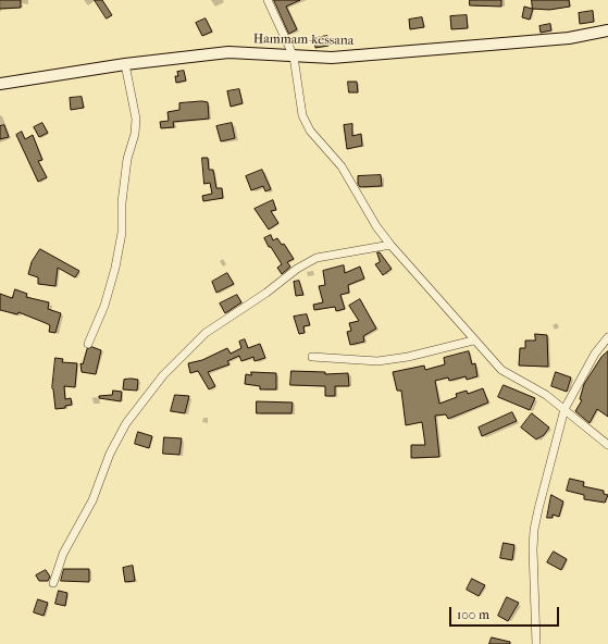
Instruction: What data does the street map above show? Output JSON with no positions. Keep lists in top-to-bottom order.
{
  "streets": {
    "street": ["Hammam-kessana"]
  },
  "scale_bar": "100 m"
}
